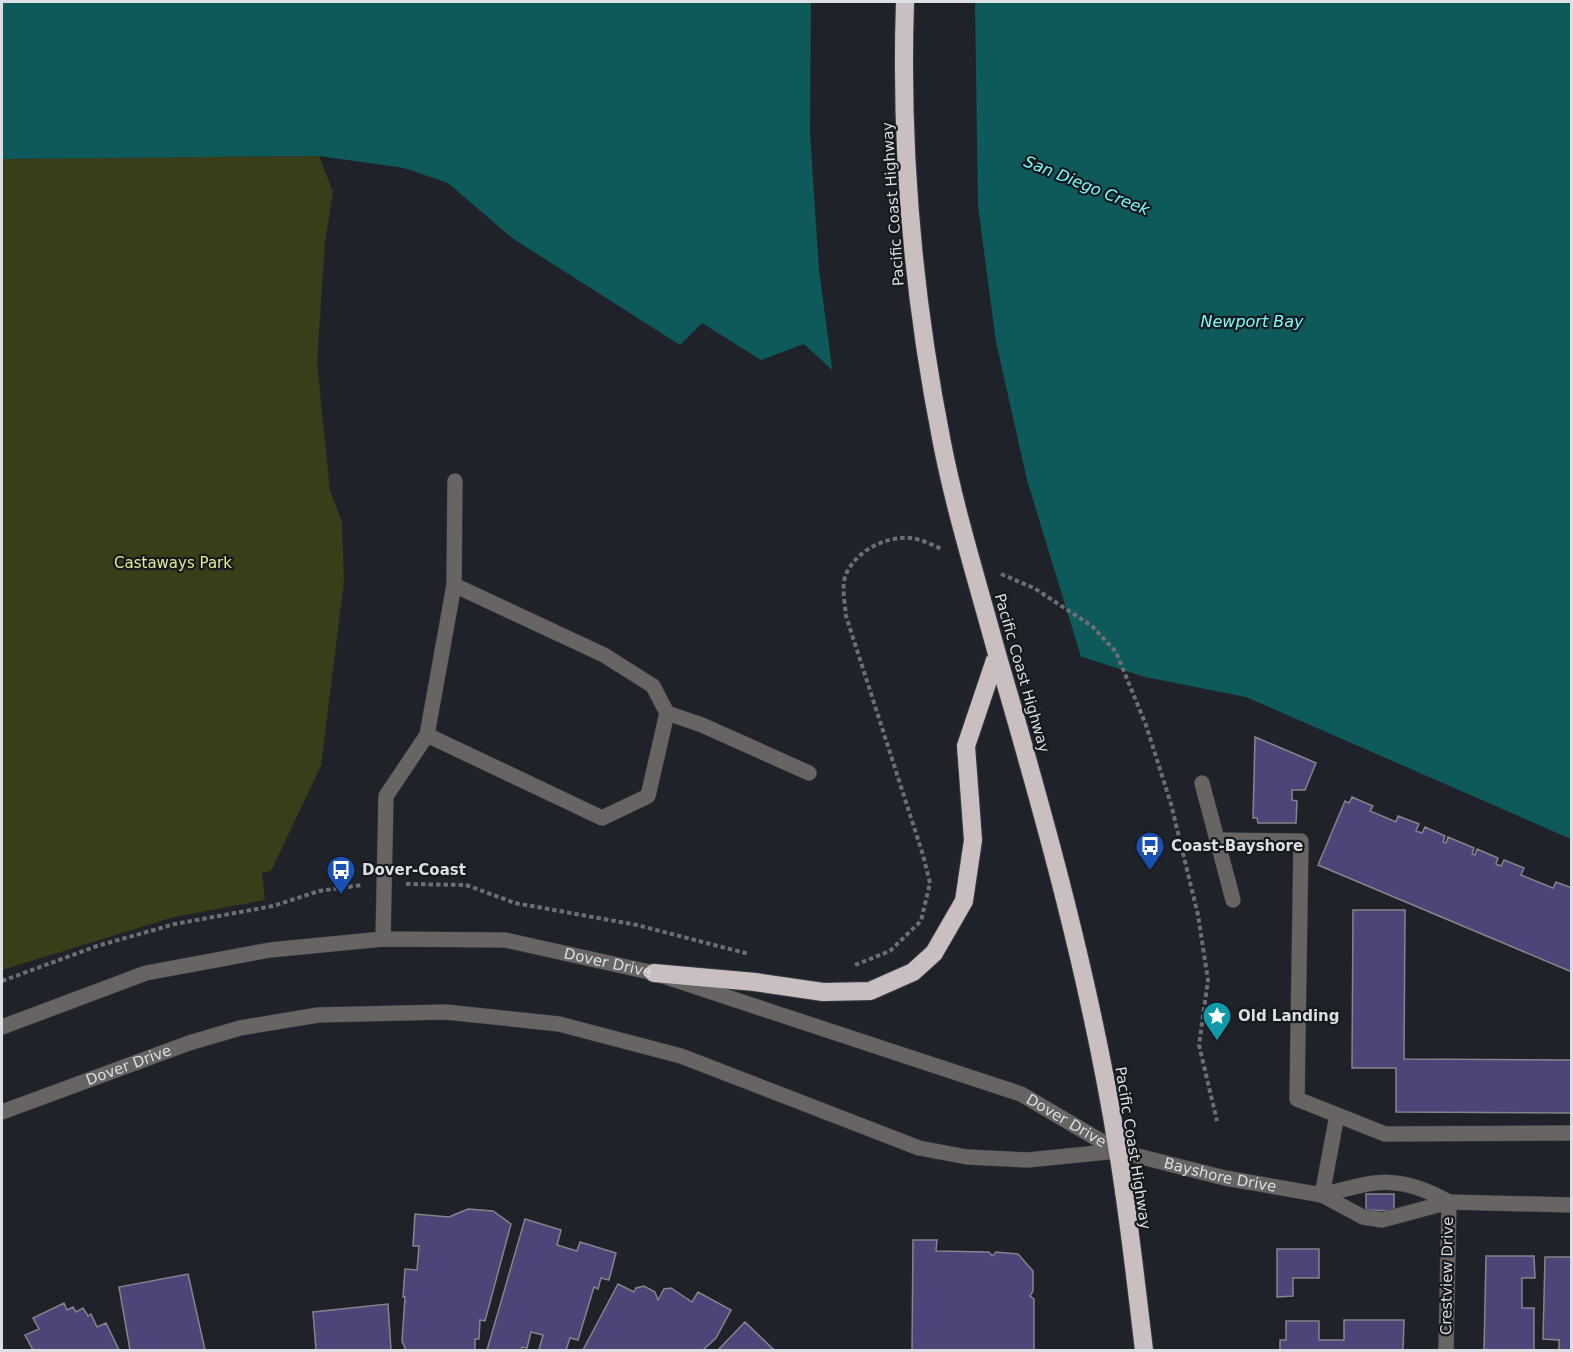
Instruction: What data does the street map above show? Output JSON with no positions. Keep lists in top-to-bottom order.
{
  "streets": {
    "highway": ["Pacific Coast Highway"],
    "street": ["Dover Drive", "Bayshore Drive", "Crestview Drive"]
  },
  "crossings": [
    ["Pacific Coast Highway", "Dover Drive"],
    ["Pacific Coast Highway", "Bayshore Drive"],
    ["Dover Drive", "Bayshore Drive"],
    ["Bayshore Drive", "Crestview Drive"]
  ],
  "water": ["San Diego Creek", "Newport Bay"],
  "parks": ["Castaways Park"],
  "places": {
    "bus stop": ["Coast-Bayshore", "Dover-Coast"],
    "place": ["Old Landing"]
  }
}
